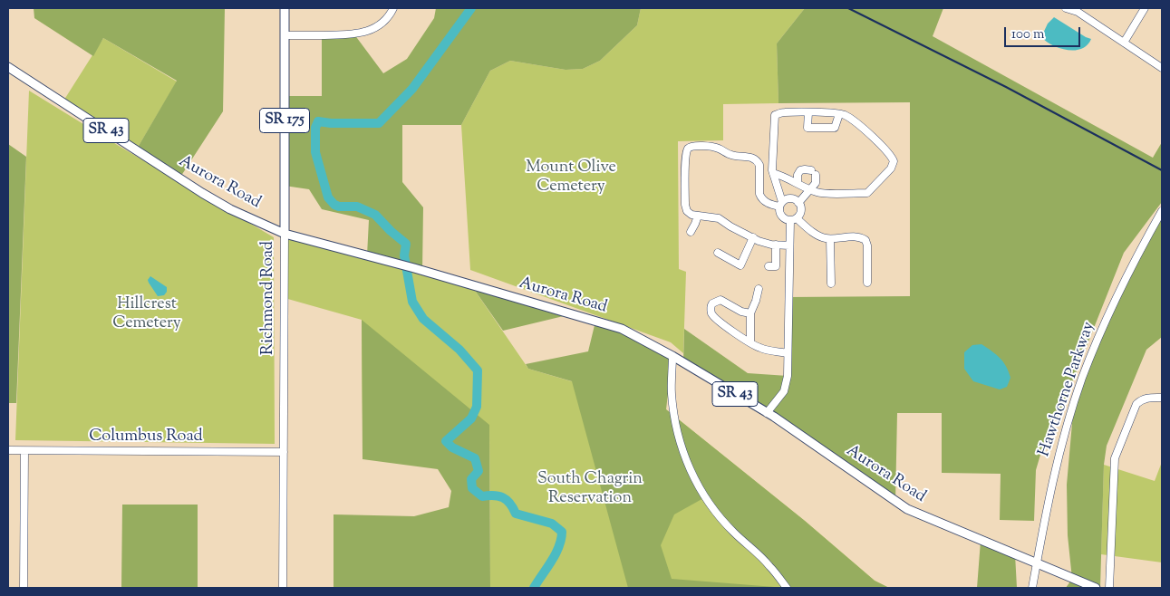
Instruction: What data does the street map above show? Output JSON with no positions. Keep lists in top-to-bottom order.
{
  "streets": {
    "main road": [
      "SR 175",
      "SR 43",
      "Aurora Road",
      "Richmond Road"
    ],
    "street": ["Hawthorne Parkway", "Columbus Road"]
  },
  "crossings": [
    ["Aurora Road", "Richmond Road"],
    ["Aurora Road", "Hawthorne Parkway"],
    ["Richmond Road", "Columbus Road"]
  ],
  "parks": ["Mount Olive Cemetery", "Hillcrest Cemetery", "South Chagrin Reservation"],
  "scale_bar": "100 m"
}
